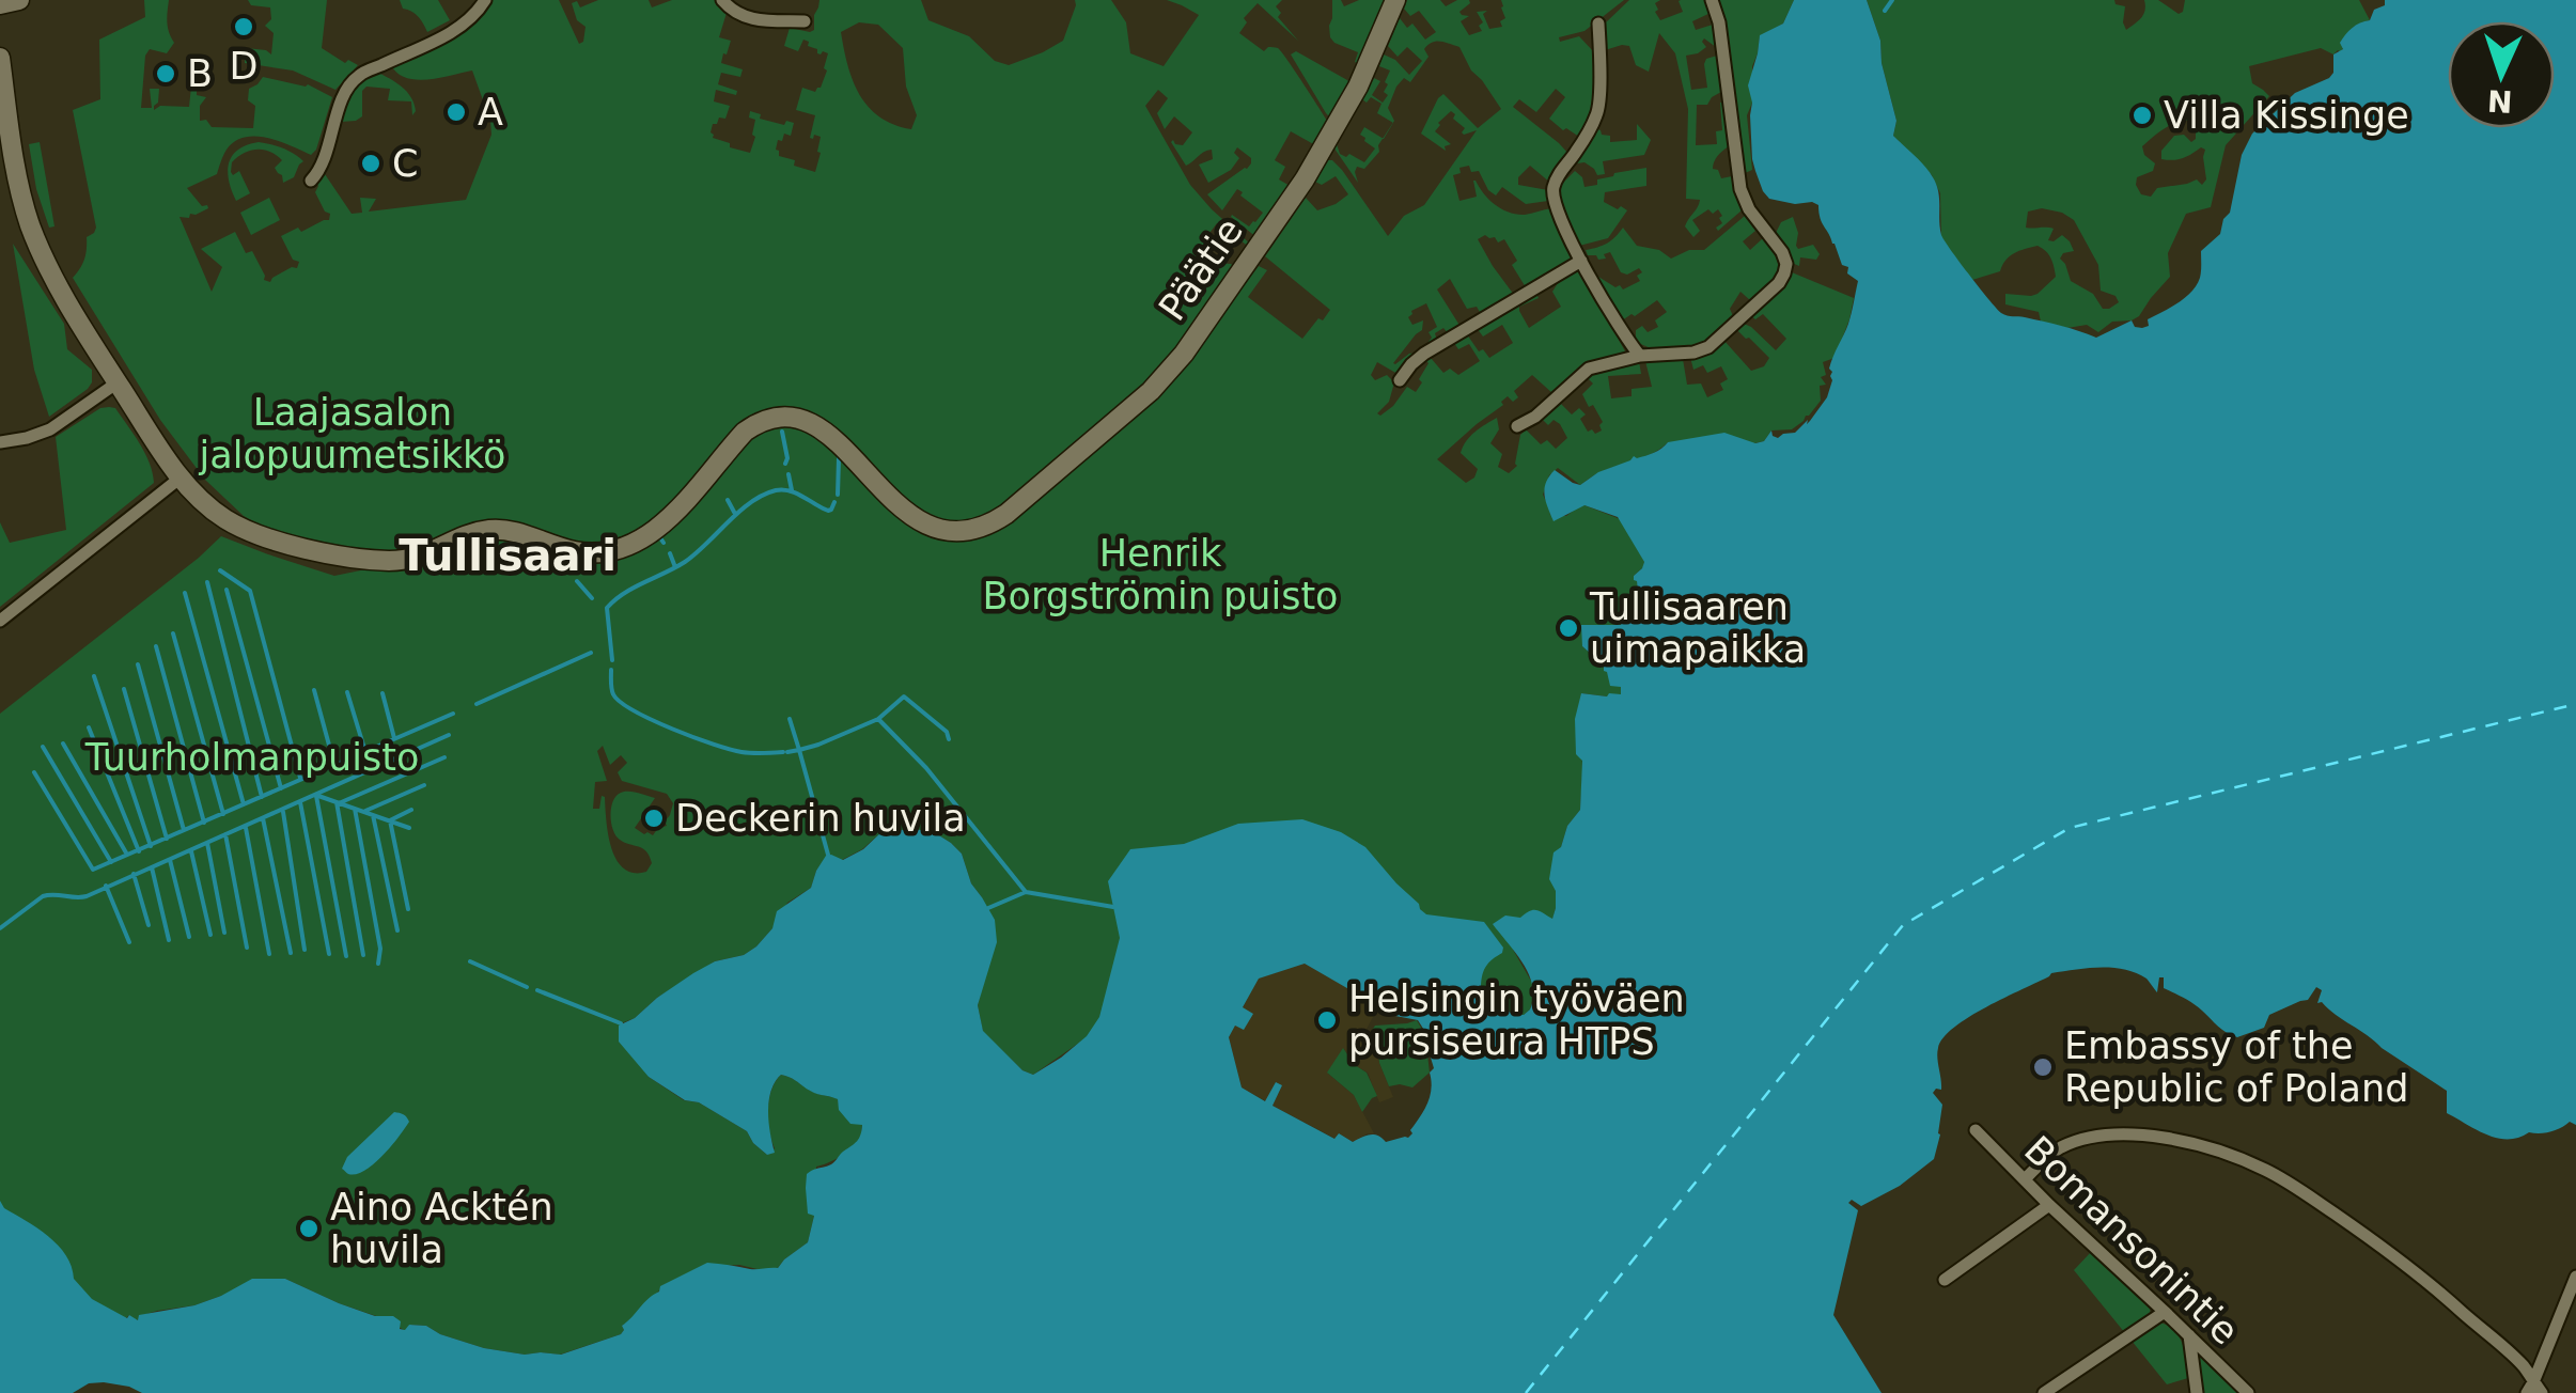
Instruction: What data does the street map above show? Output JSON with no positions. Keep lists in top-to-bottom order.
{
  "streets": {
    "street": ["Päätie", "Bomansonintie"]
  },
  "districts": ["Tullisaari"],
  "parks": ["Laajasalon jalopuumetsikkö", "Henrik Borgströmin puisto", "Tuurholmanpuisto"],
  "places": [
    "D",
    "B",
    "A",
    "Villa Kissinge",
    "C",
    "Tullisaaren uimapaikka",
    "Deckerin huvila",
    "Helsingin työväen pursiseura HTPS",
    "Embassy of the Republic of Poland",
    "Aino Acktén huvila"
  ],
  "north": "bottom"
}
